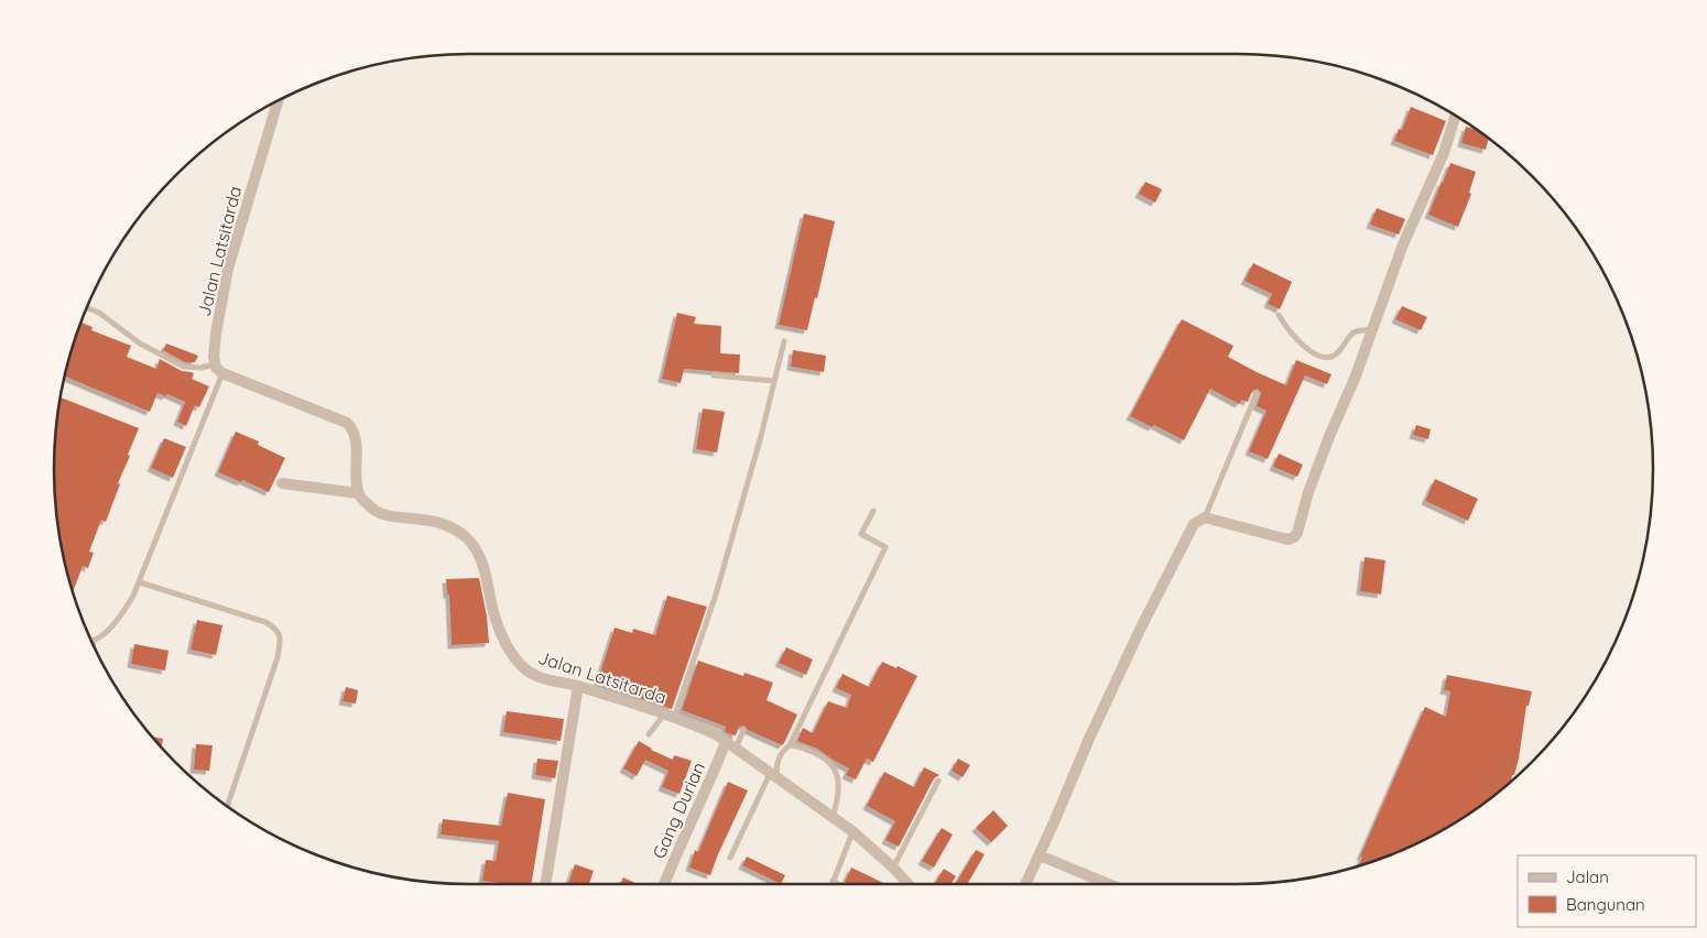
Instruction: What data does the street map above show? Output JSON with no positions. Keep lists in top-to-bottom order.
{
  "streets": {
    "street": ["Jalan Latsitarda", "Gang Durian"]
  },
  "crossings": [
    ["Jalan Latsitarda", "Gang Durian"]
  ],
  "legend": ["Jalan", "Bangunan"]
}
